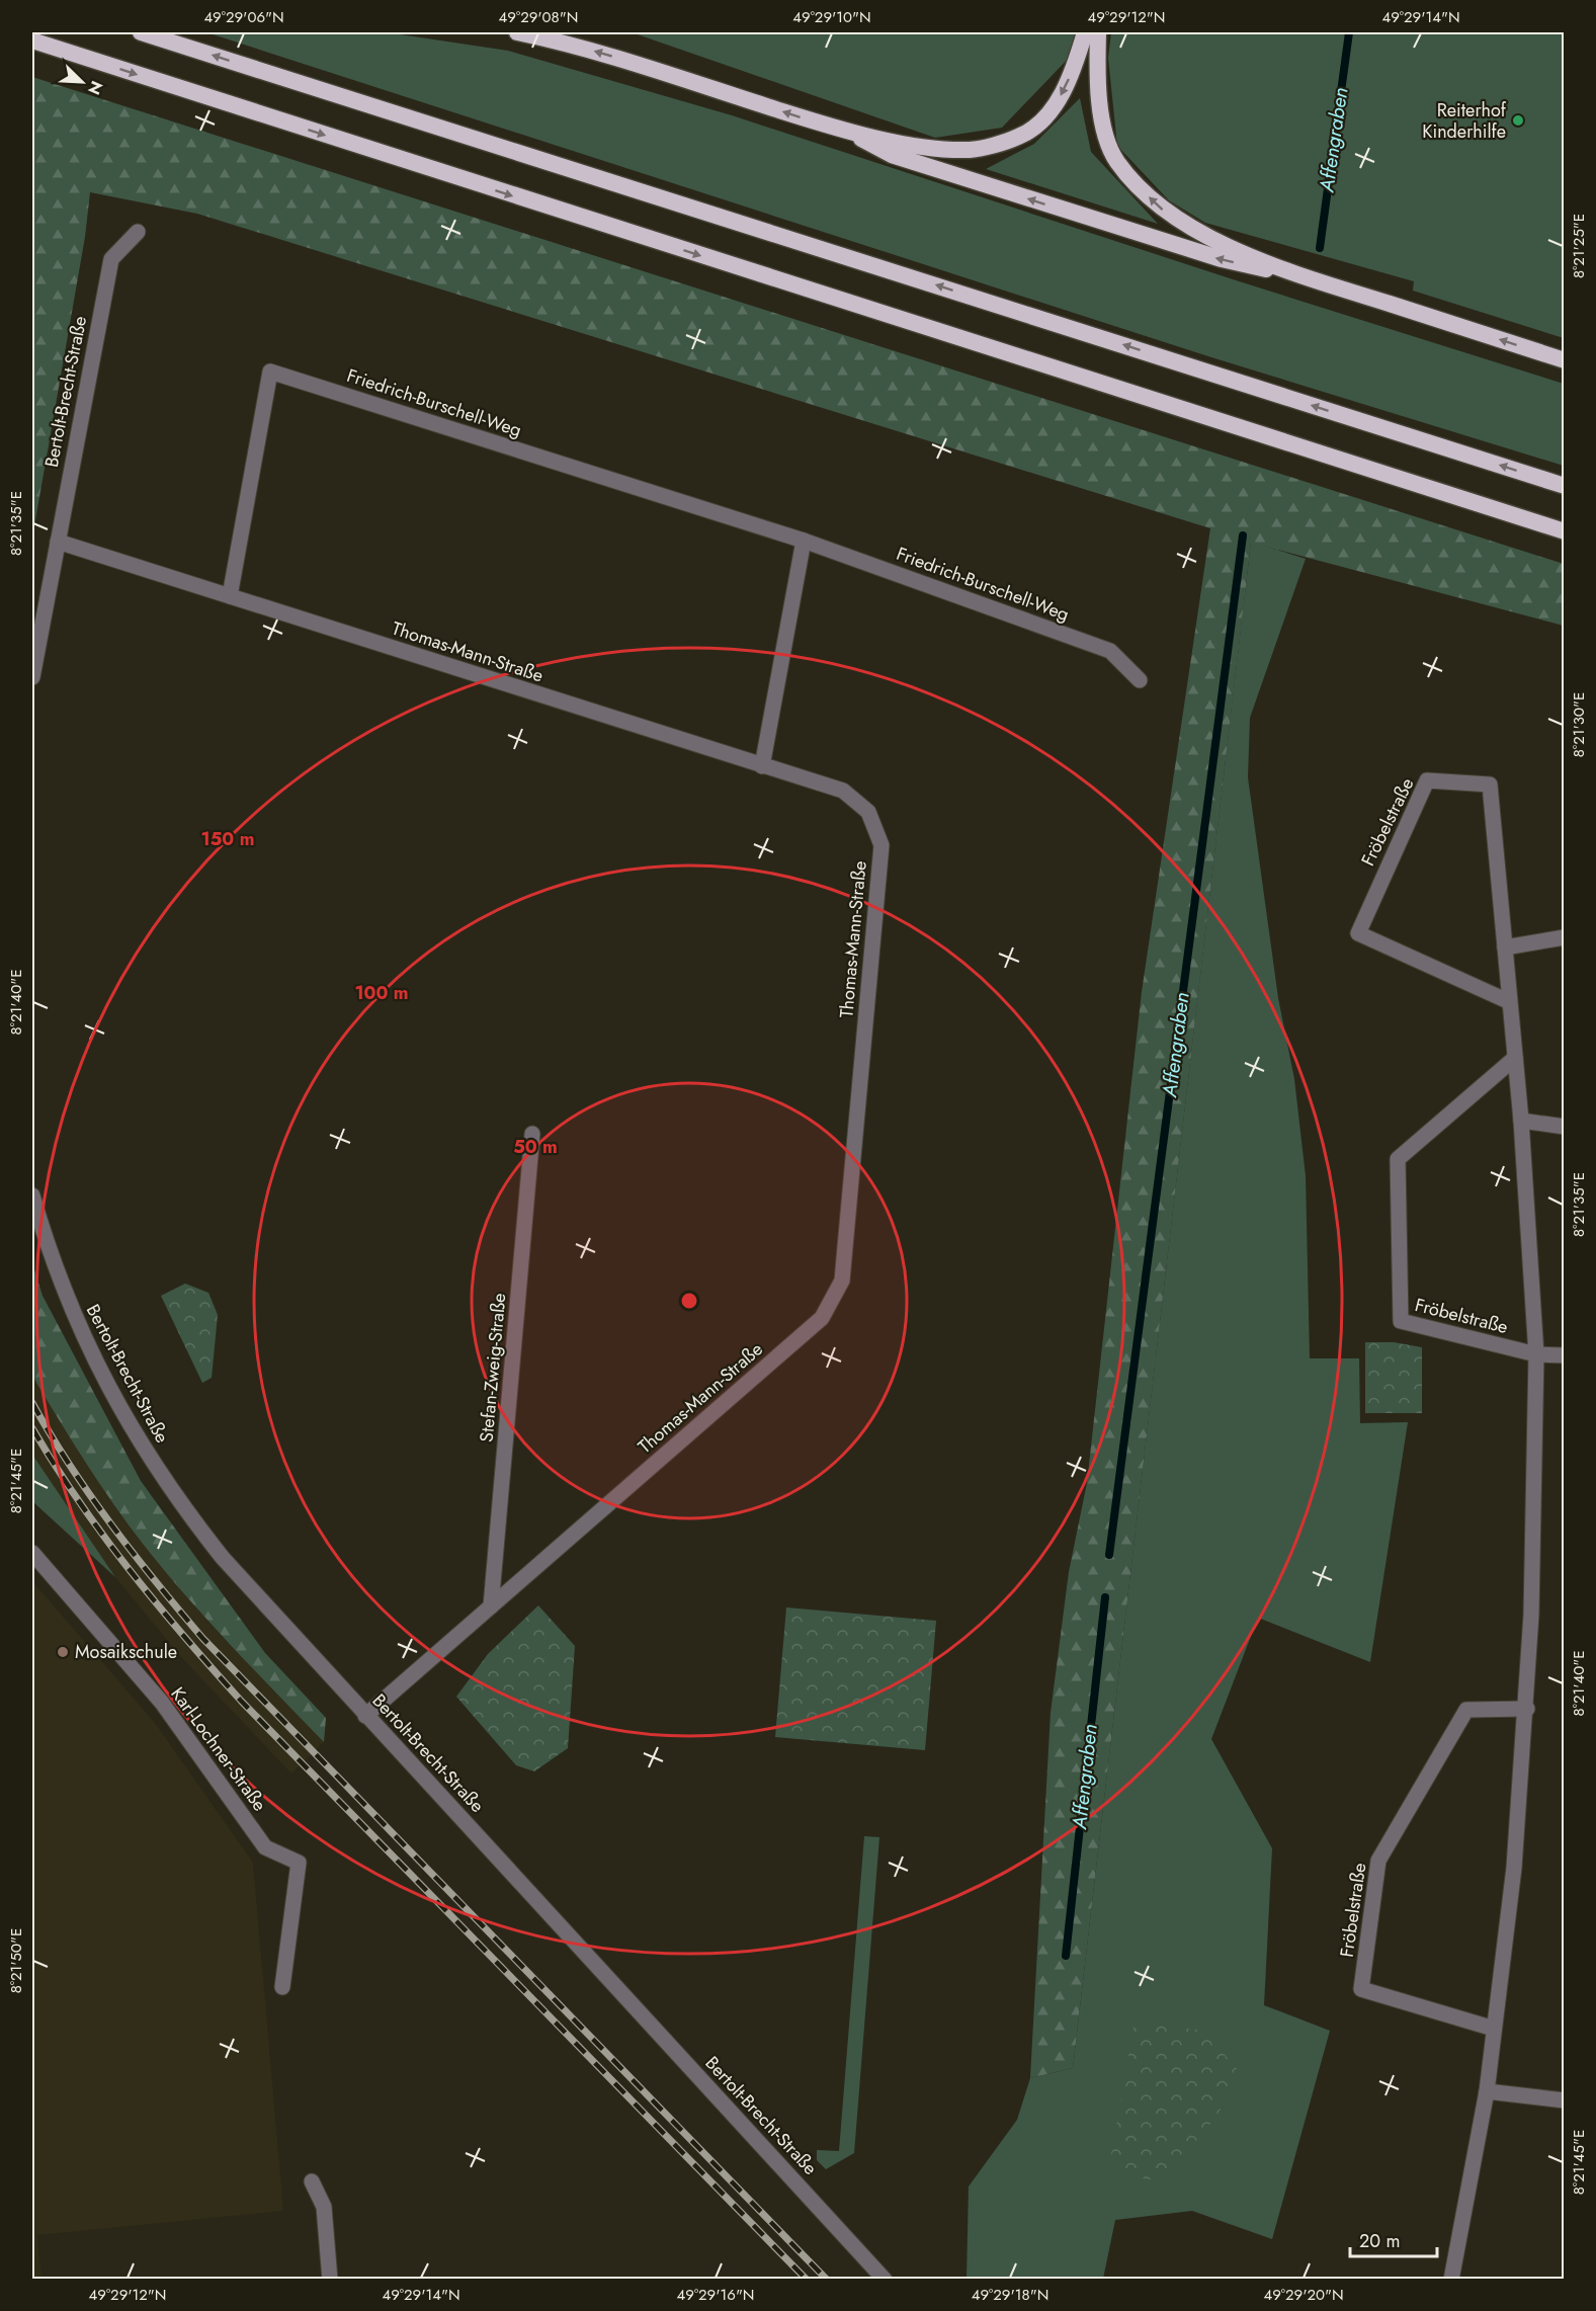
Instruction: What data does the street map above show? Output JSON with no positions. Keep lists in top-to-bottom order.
{
  "streets": {
    "street": [
      "Bertolt-Brecht-Straße",
      "Friedrich-Burschell-Weg",
      "Thomas-Mann-Straße",
      "Fröbelstraße",
      "Stefan-Zweig-Straße",
      "Karl-Lochner-Straße"
    ]
  },
  "crossings": [
    ["Bertolt-Brecht-Straße", "Thomas-Mann-Straße"],
    ["Friedrich-Burschell-Weg", "Thomas-Mann-Straße"],
    ["Thomas-Mann-Straße", "Stefan-Zweig-Straße"]
  ],
  "water": ["Affengraben"],
  "places": ["Reiterhof Kinderhilfe", "Mosaikschule"],
  "scale_bar": "20 m",
  "north": "bottom right",
  "coordinates": [
    "49°29'06\"N",
    "49°29'08\"N",
    "49°29'10\"N",
    "49°29'12\"N",
    "49°29'14\"N",
    "8°21'25\"E",
    "8°21'35\"E",
    "8°21'30\"E",
    "8°21'40\"E",
    "8°21'45\"E",
    "8°21'50\"E",
    "49°29'16\"N",
    "49°29'18\"N",
    "49°29'20\"N"
  ],
  "rings": ["150 m", "100 m", "50 m"]
}
